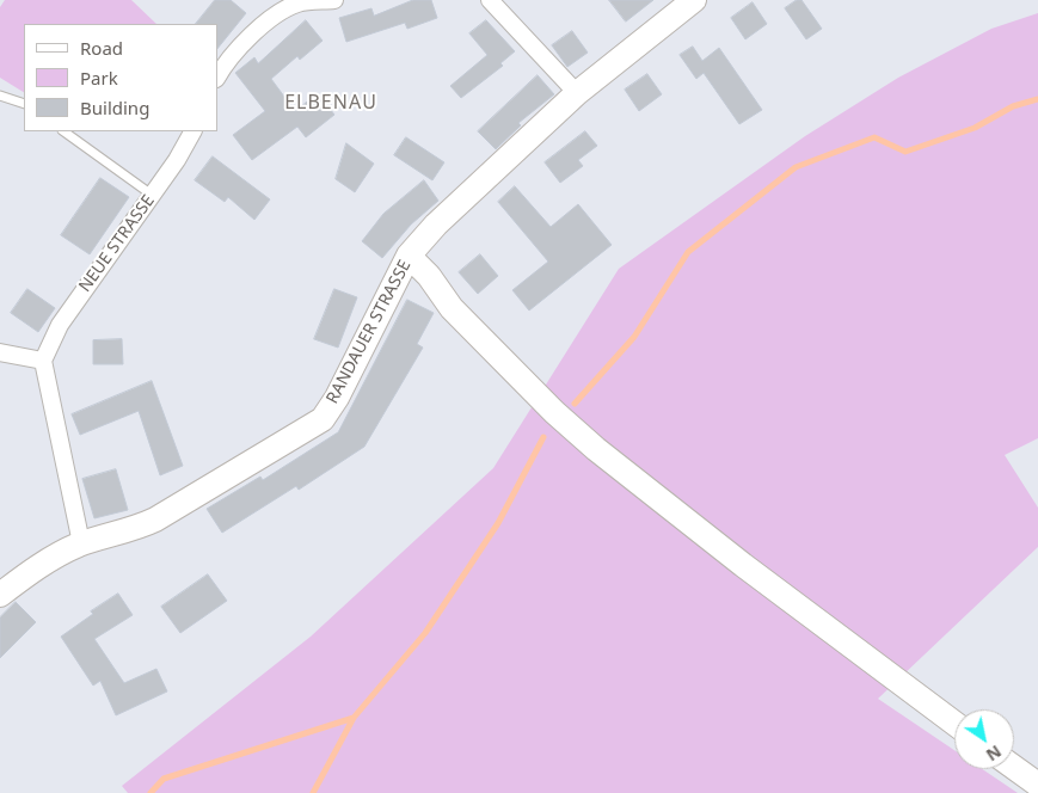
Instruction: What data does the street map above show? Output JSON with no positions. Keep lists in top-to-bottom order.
{
  "streets": {
    "street": ["NEUE STRASSE", "RANDAUER STRASSE"]
  },
  "districts": ["ELBENAU"],
  "legend": ["Road", "Park", "Building"],
  "north": "bottom right"
}
